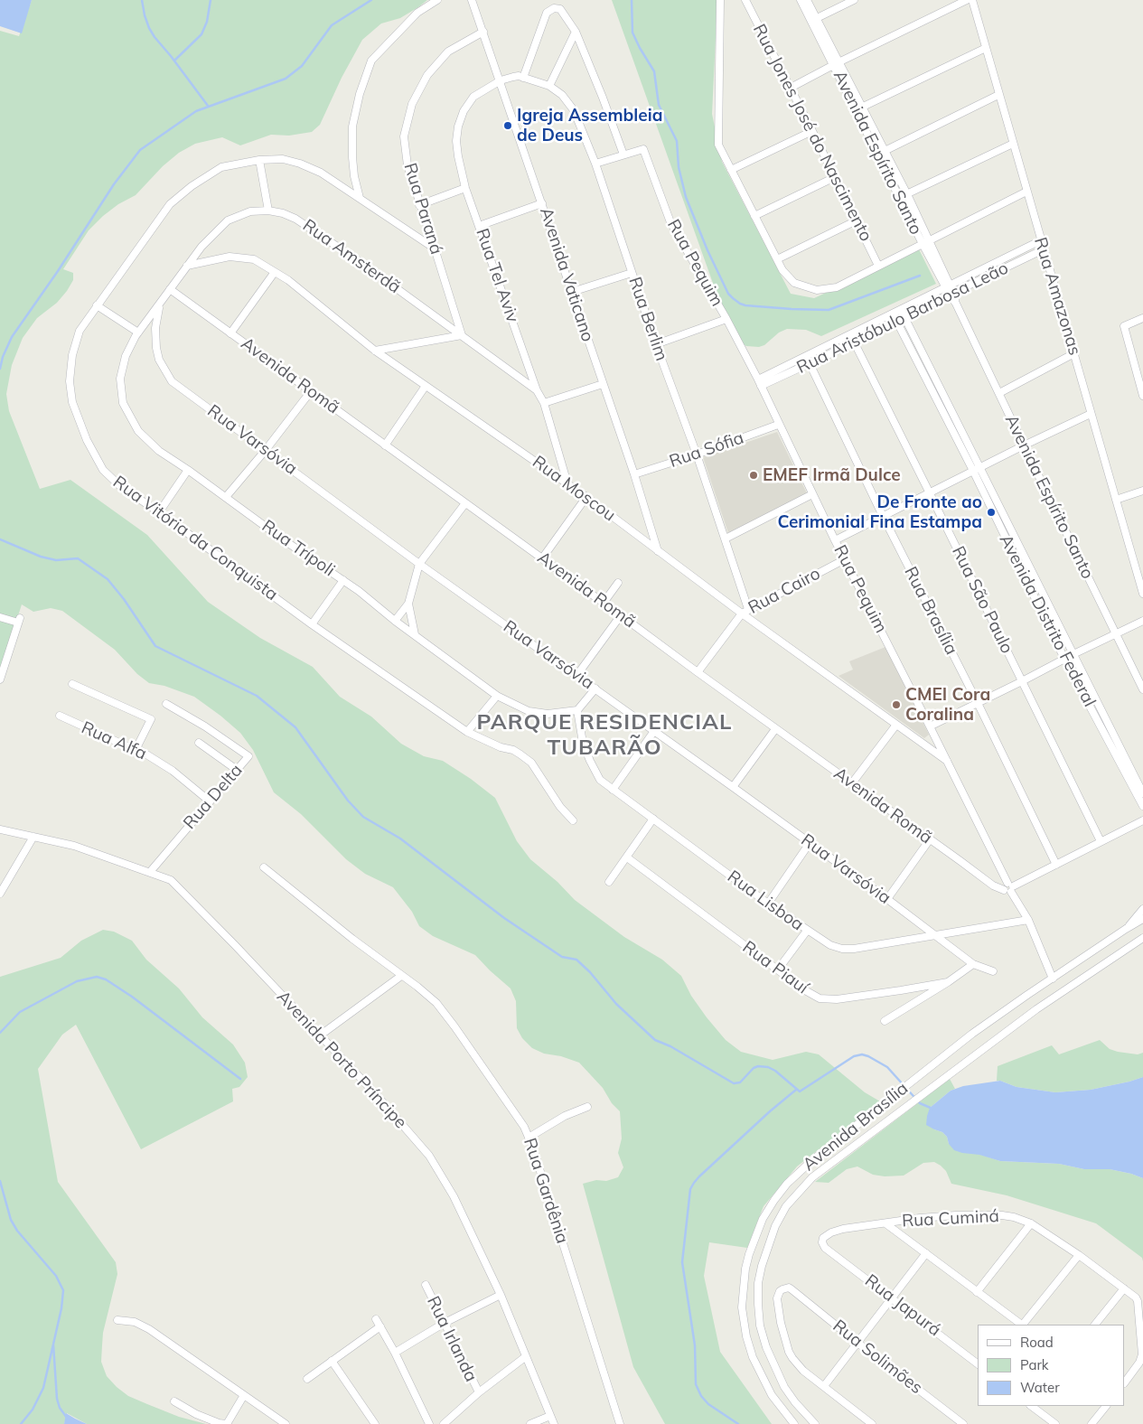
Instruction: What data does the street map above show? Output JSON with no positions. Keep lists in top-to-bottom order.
{
  "streets": {
    "street": [
      "Rua Jones José do Nascimento",
      "Avenida Espírito Santo",
      "Rua Paraná",
      "Rua Amsterdã",
      "Rua Pequim",
      "Avenida Vaticano",
      "Rua Tel Aviv",
      "Rua Amazonas",
      "Rua Aristóbulo Barbosa Leão",
      "Rua Berlim",
      "Avenida Romã",
      "Rua Varsóvia",
      "Rua Sófia",
      "Rua Moscou",
      "Rua Vitória da Conquista",
      "Rua Trípoli",
      "Rua Cairo",
      "Rua São Paulo",
      "Rua Brasília",
      "Avenida Distrito Federal",
      "Rua Alfa",
      "Rua Delta",
      "Rua Lisboa",
      "Rua Piauí",
      "Avenida Porto Príncipe",
      "Avenida Brasília",
      "Rua Gardênia",
      "Rua Cuminá",
      "Rua Japurá",
      "Rua Irlanda",
      "Rua Solimões"
    ]
  },
  "crossings": [
    ["Avenida Espírito Santo", "Rua Aristóbulo Barbosa Leão"],
    ["Rua Paraná", "Rua Amsterdã"],
    ["Rua Paraná", "Avenida Vaticano"],
    ["Rua Paraná", "Rua Vitória da Conquista"],
    ["Rua Amsterdã", "Rua Tel Aviv"],
    ["Rua Amsterdã", "Avenida Romã"],
    ["Rua Amsterdã", "Rua Moscou"],
    ["Rua Amsterdã", "Rua Trípoli"],
    ["Rua Pequim", "Rua Aristóbulo Barbosa Leão"],
    ["Rua Pequim", "Avenida Romã"],
    ["Rua Pequim", "Rua Sófia"],
    ["Rua Pequim", "Rua Moscou"],
    ["Rua Pequim", "Rua Cairo"],
    ["Rua Pequim", "Rua Lisboa"],
    ["Rua Pequim", "Avenida Brasília"],
    ["Avenida Vaticano", "Rua Tel Aviv"],
    ["Avenida Vaticano", "Rua Berlim"],
    ["Avenida Vaticano", "Rua Sófia"],
    ["Avenida Vaticano", "Rua Moscou"],
    ["Rua Tel Aviv", "Rua Berlim"],
    ["Rua Tel Aviv", "Rua Moscou"],
    ["Rua Amazonas", "Rua Aristóbulo Barbosa Leão"],
    ["Rua Aristóbulo Barbosa Leão", "Rua São Paulo"],
    ["Rua Aristóbulo Barbosa Leão", "Rua Brasília"],
    ["Rua Aristóbulo Barbosa Leão", "Avenida Distrito Federal"],
    ["Rua Berlim", "Rua Sófia"],
    ["Rua Berlim", "Rua Moscou"],
    ["Rua Berlim", "Rua Cairo"],
    ["Avenida Romã", "Rua Trípoli"],
    ["Avenida Romã", "Rua Cairo"],
    ["Rua Varsóvia", "Rua Trípoli"],
    ["Rua Varsóvia", "Rua Lisboa"],
    ["Rua Moscou", "Rua Cairo"],
    ["Rua Trípoli", "Rua Lisboa"],
    ["Rua Alfa", "Rua Delta"],
    ["Rua Delta", "Avenida Porto Príncipe"],
    ["Rua Cuminá", "Rua Japurá"]
  ],
  "districts": ["PARQUE RESIDENCIAL TUBARÃO"],
  "places": [
    "Igreja Assembleia de Deus",
    "EMEF Irmã Dulce",
    "De Fronte ao Cerimonial Fina Estampa",
    "CMEI Cora Coralina"
  ],
  "legend": ["Road", "Park", "Water"]
}
